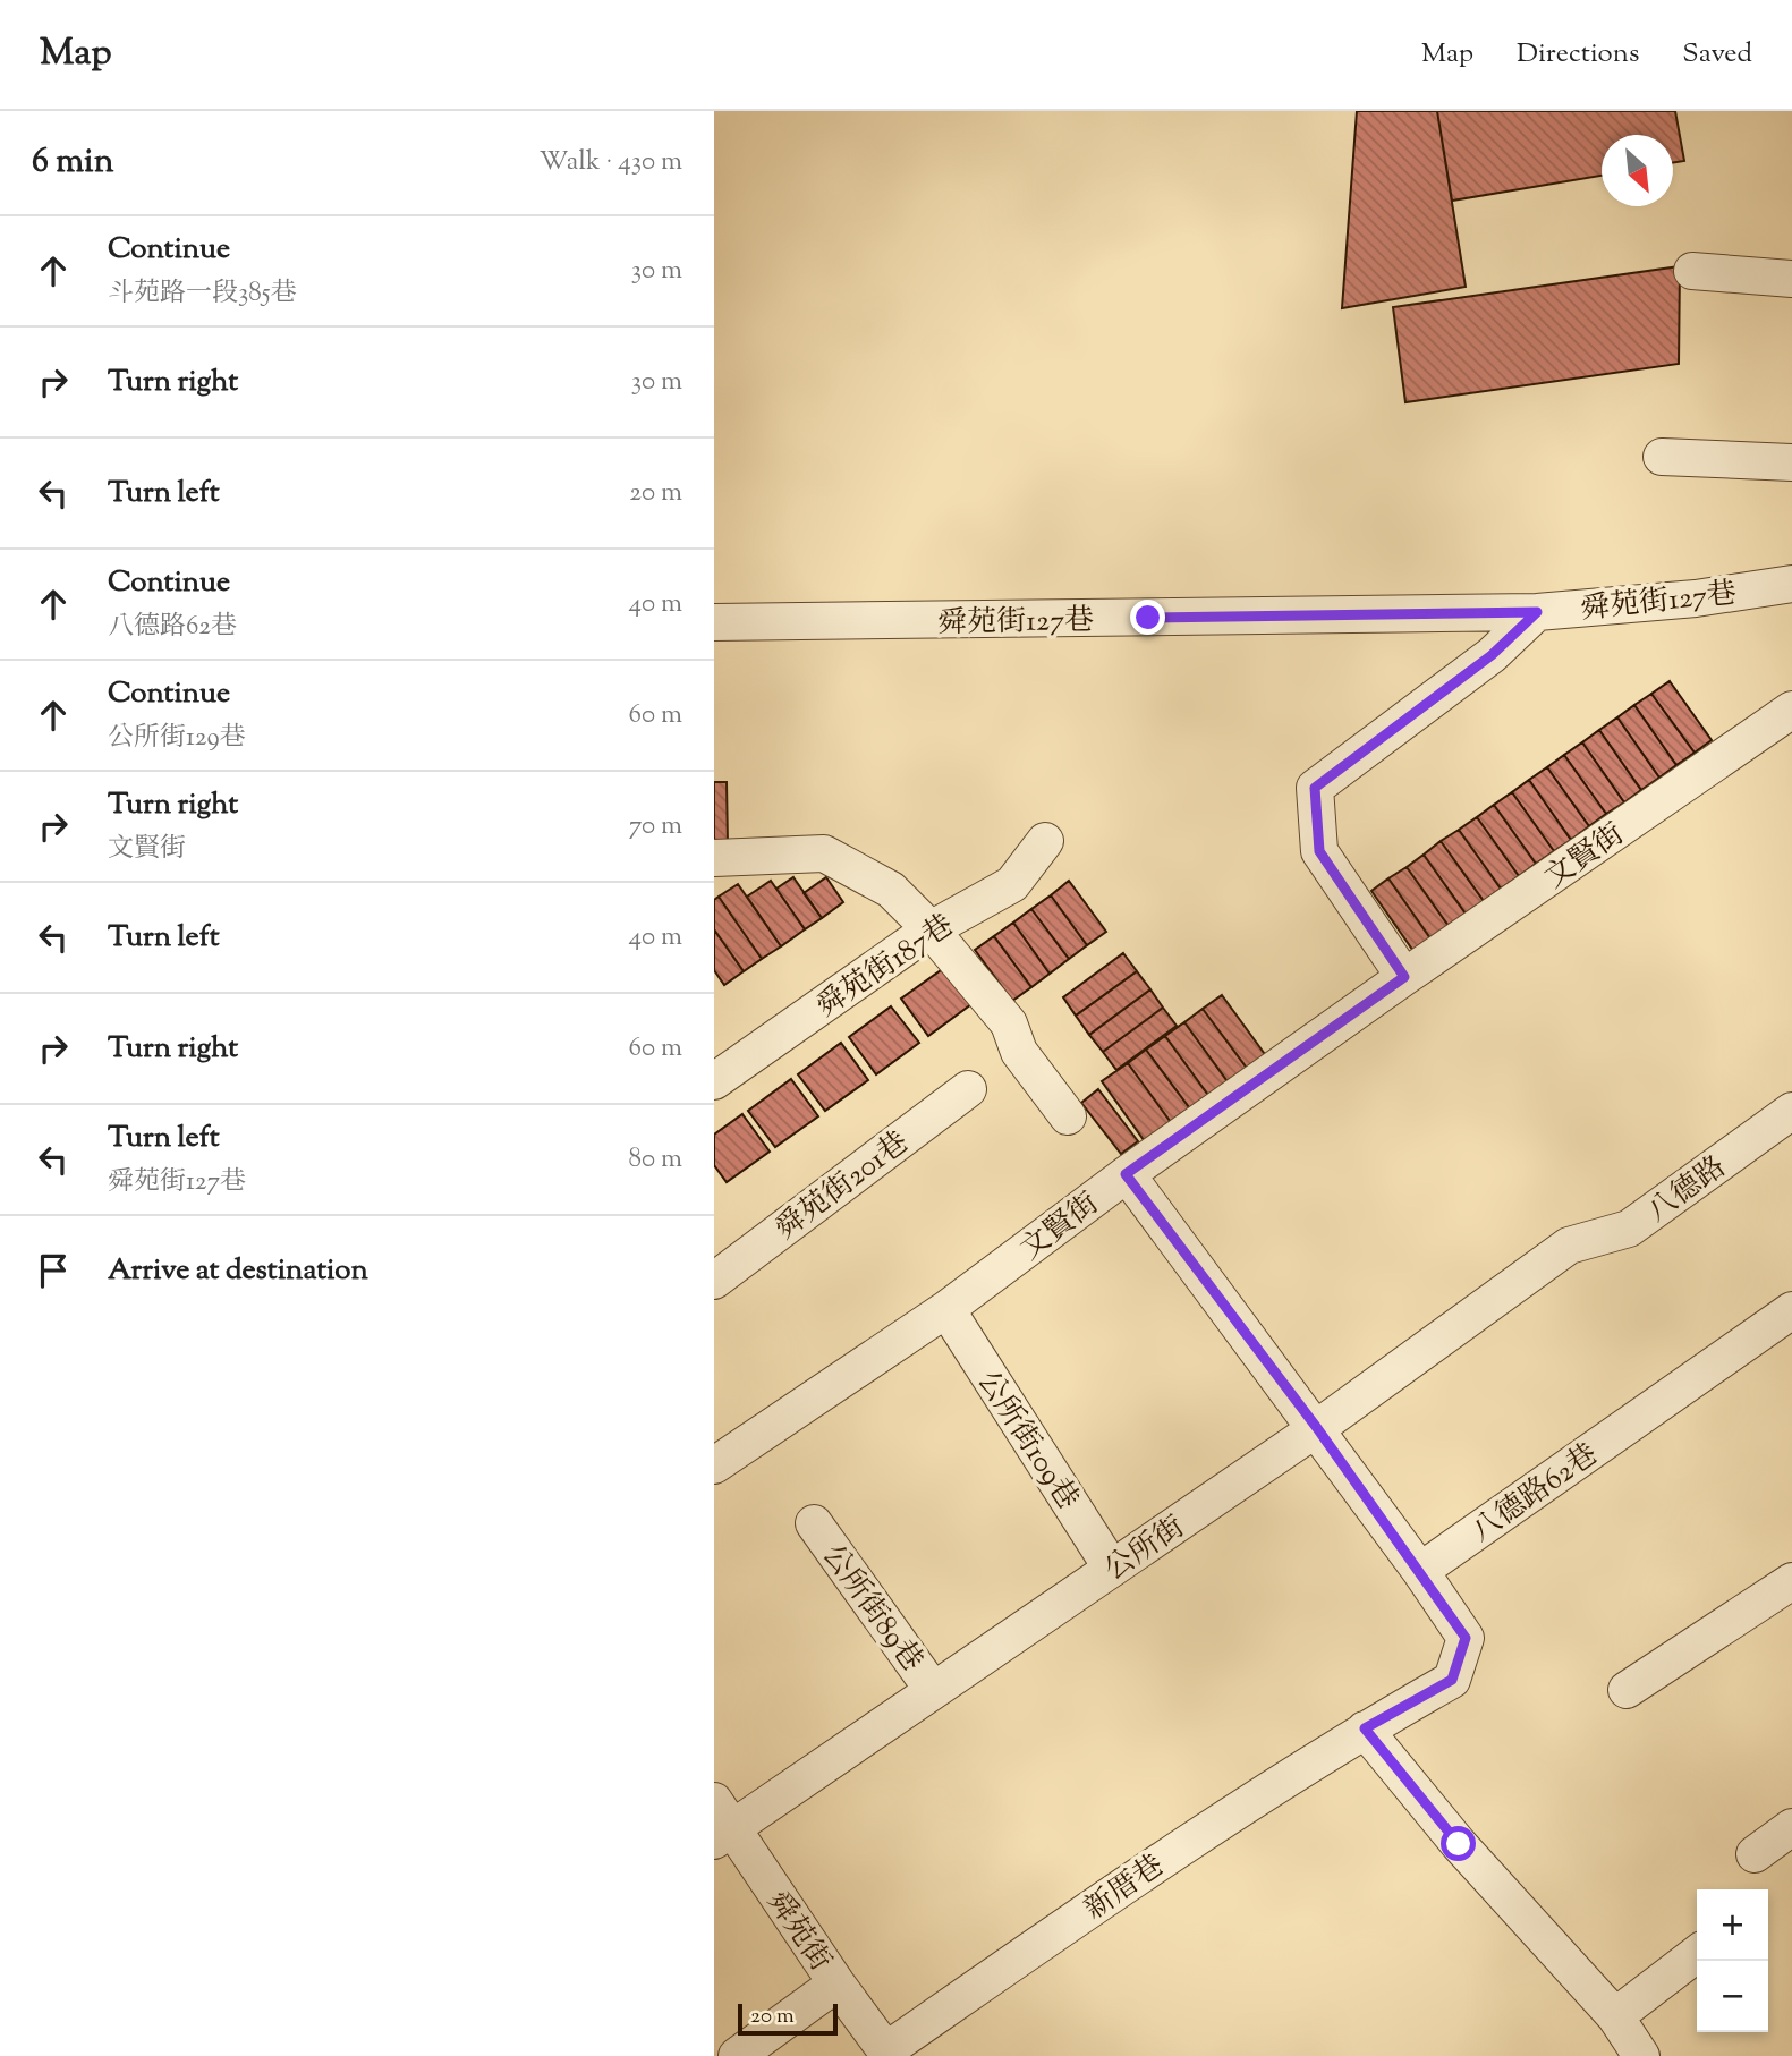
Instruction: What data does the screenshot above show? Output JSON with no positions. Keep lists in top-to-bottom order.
{
  "streets": {
    "street": [
      "舜苑街127巷",
      "文賢街",
      "舜苑街187巷",
      "舜苑街201巷",
      "八德路",
      "公所街109巷",
      "八德路62巷",
      "公所街",
      "公所街89巷",
      "新厝巷",
      "舜苑街"
    ]
  },
  "crossings": [
    ["文賢街", "公所街109巷"],
    ["八德路", "公所街"],
    ["公所街109巷", "公所街"],
    ["八德路62巷", "新厝巷"],
    ["公所街", "公所街89巷"],
    ["公所街", "舜苑街"],
    ["新厝巷", "舜苑街"]
  ],
  "scale_bar": "20 m",
  "north": "bottom right",
  "page": {
    "header": "Map",
    "nav": ["Map", "Directions", "Saved"],
    "heading": ["6 min", "Walk · 430 m"],
    "list": [
      ["Continue", "斗苑路一段385巷", "30 m"],
      ["Turn right", "30 m"],
      ["Turn left", "20 m"],
      ["Continue", "八德路62巷", "40 m"],
      ["Continue", "公所街129巷", "60 m"],
      ["Turn right", "文賢街", "70 m"],
      ["Turn left", "40 m"],
      ["Turn right", "60 m"],
      ["Turn left", "舜苑街127巷", "80 m"],
      "Arrive at destination"
    ],
    "map_buttons": ["+", "−"],
    "scale": "20 m"
  }
}
